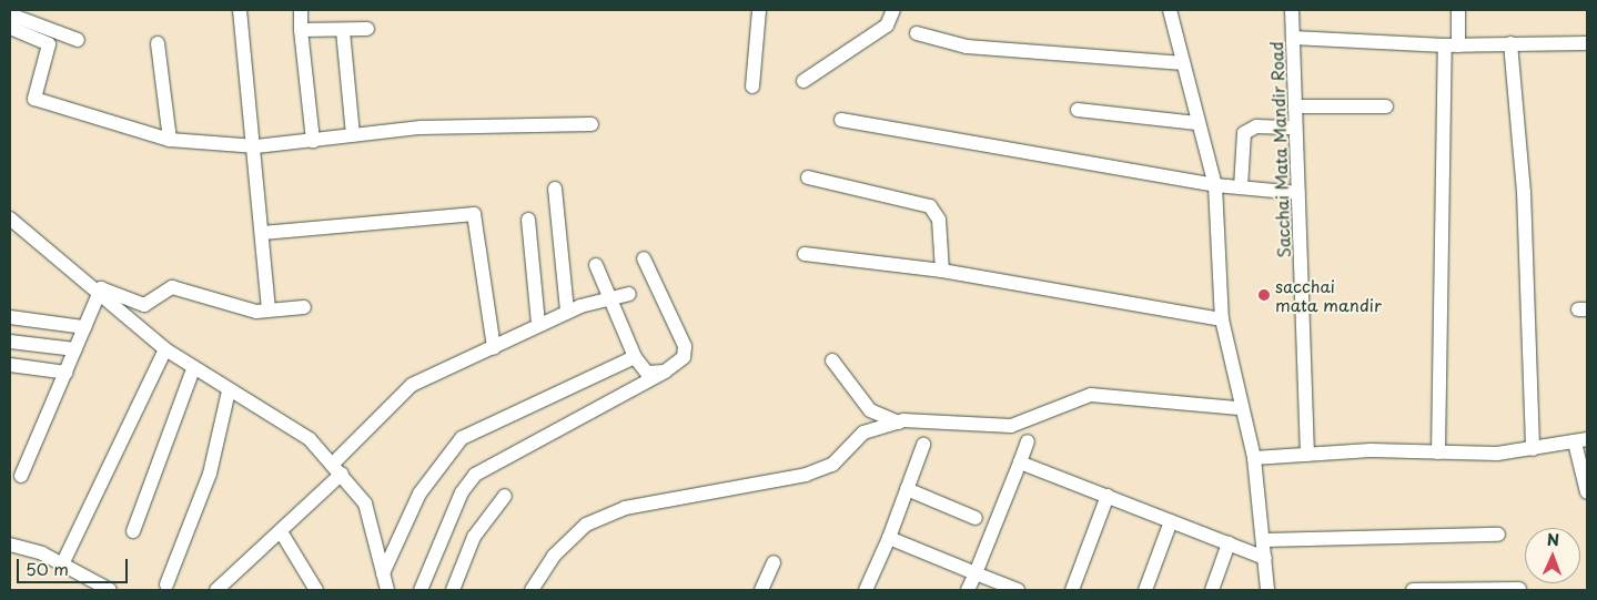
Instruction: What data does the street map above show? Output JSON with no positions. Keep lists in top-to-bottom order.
{
  "streets": {
    "street": ["Sacchai Mata Mandir Road"]
  },
  "places": ["sacchai mata mandir"],
  "scale_bar": "50 m",
  "north": "top"
}
